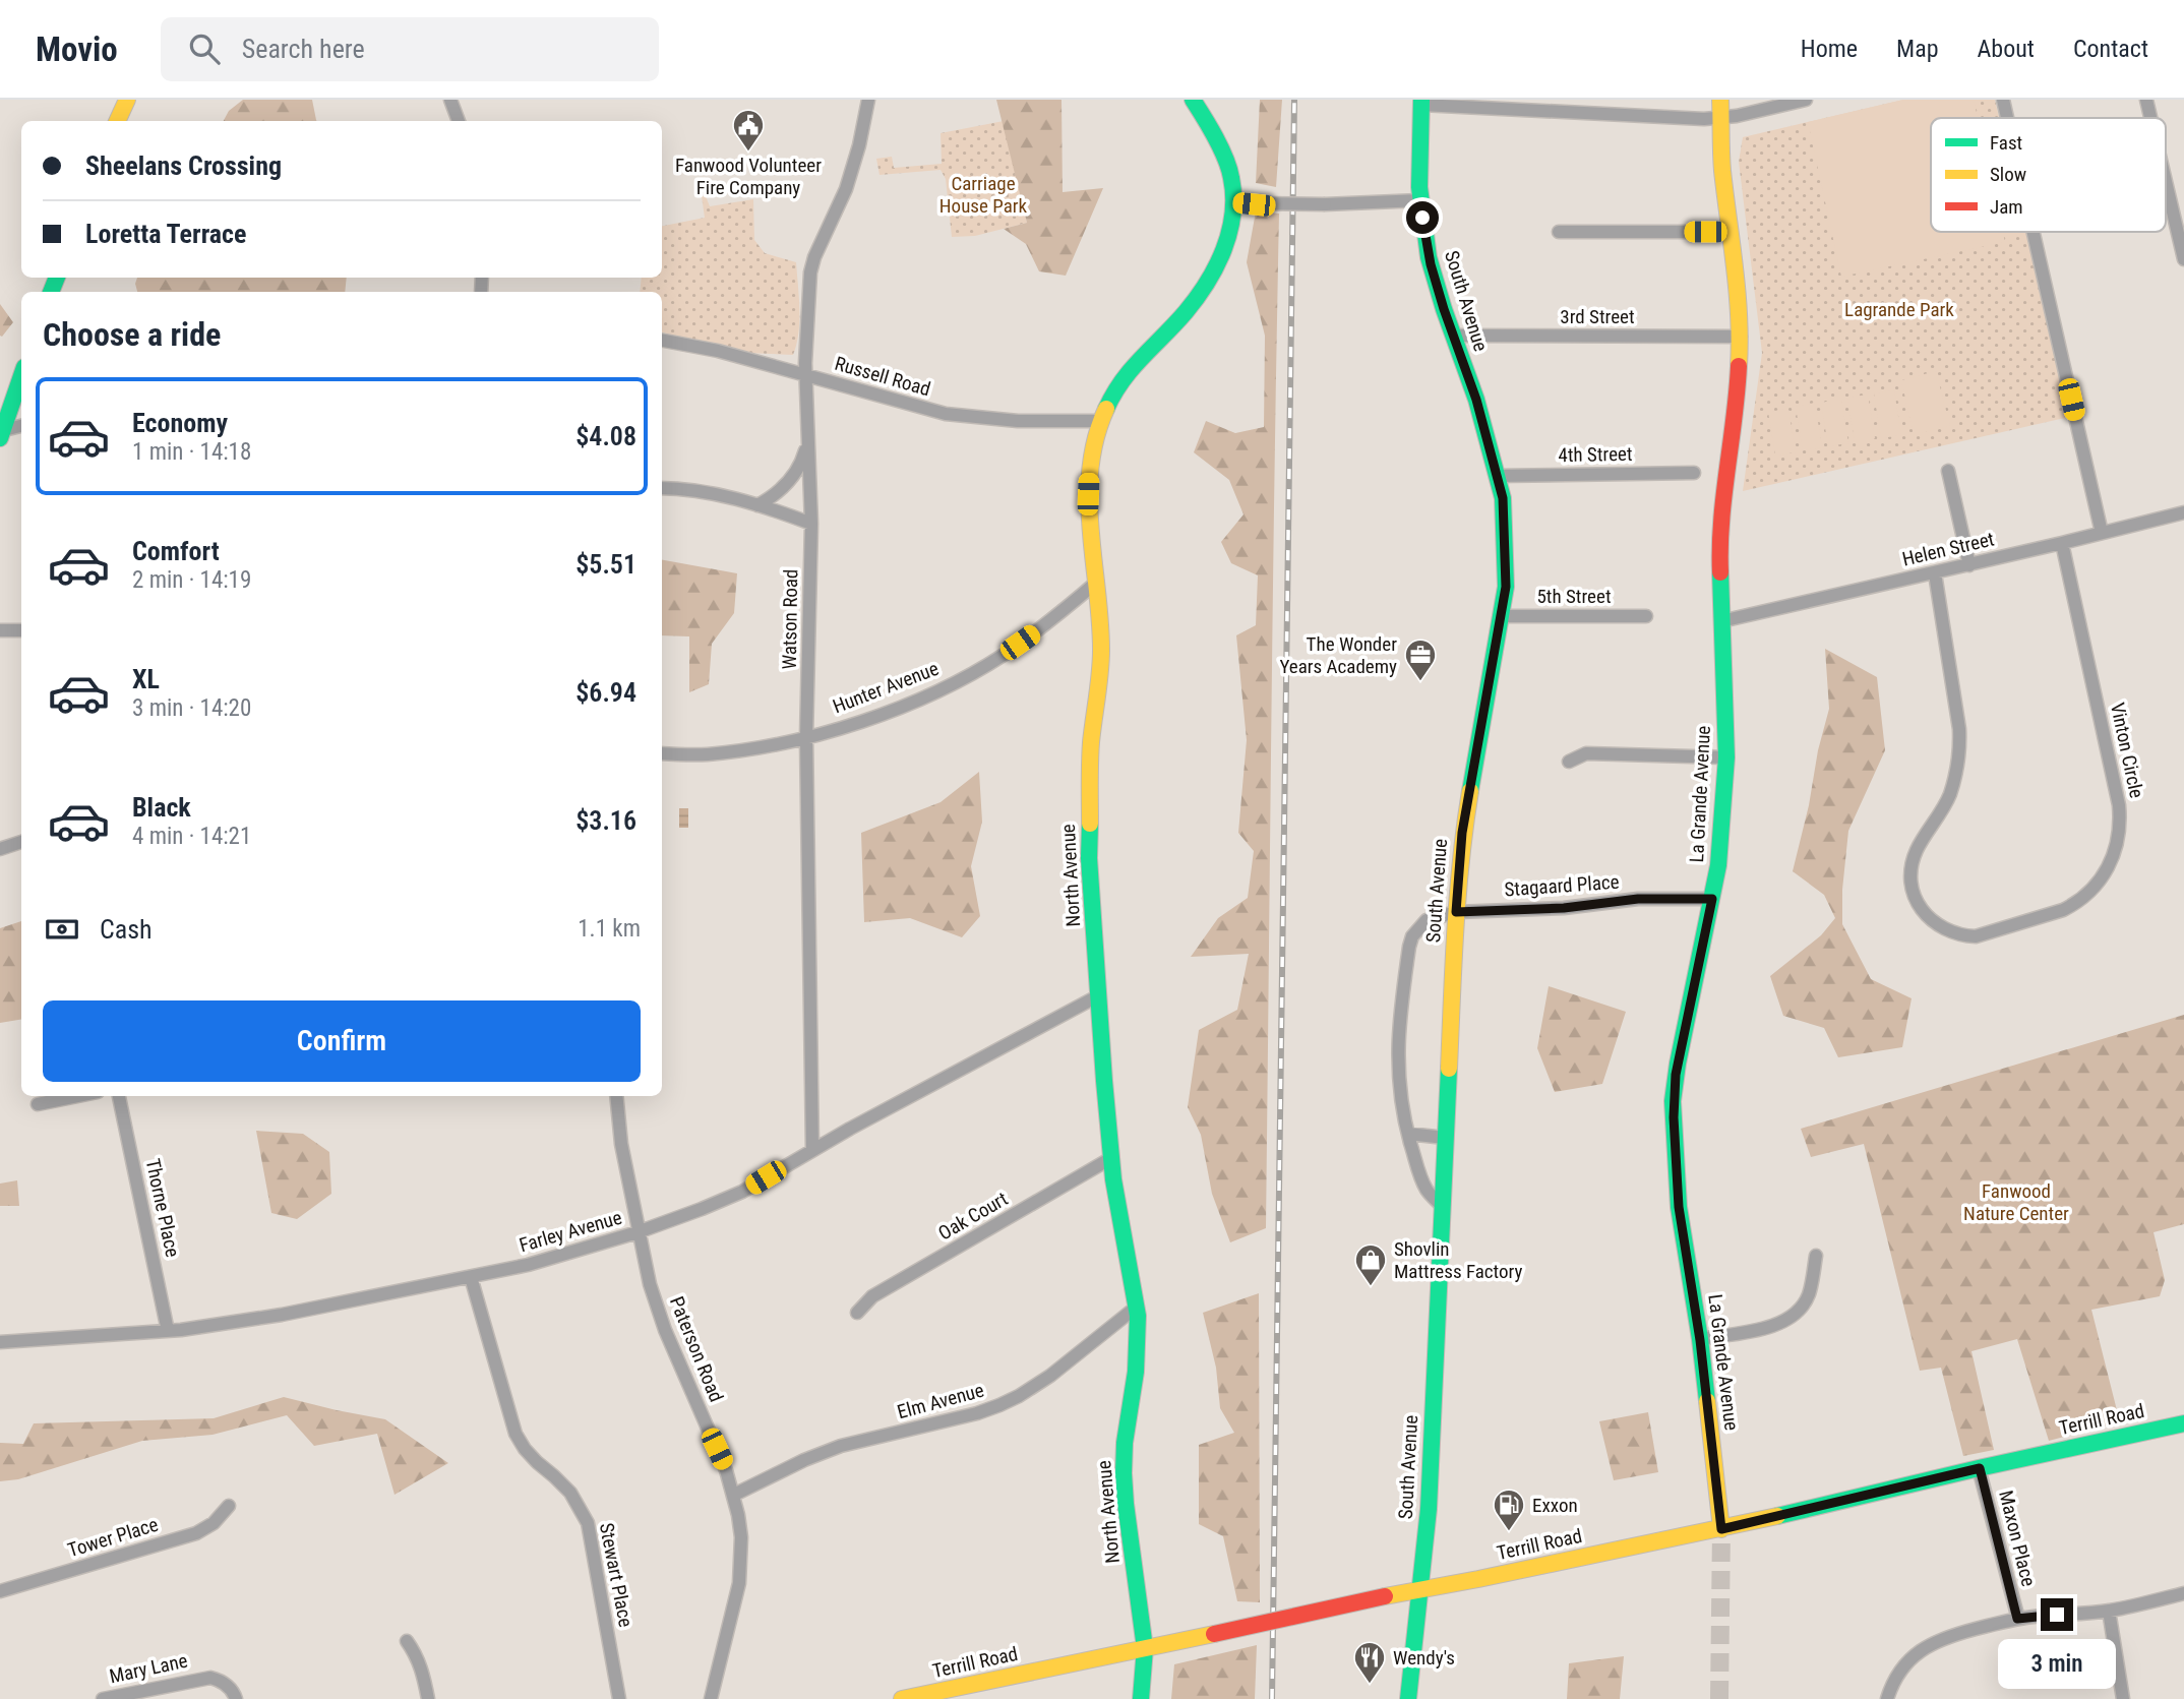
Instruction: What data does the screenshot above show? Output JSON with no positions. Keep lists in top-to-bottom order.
{
  "streets": {
    "street": [
      "South Avenue",
      "3rd Street",
      "Russell Road",
      "4th Street",
      "Helen Street",
      "5th Street",
      "Watson Road",
      "Hunter Avenue",
      "Vinton Circle",
      "La Grande Avenue",
      "North Avenue",
      "Stagaard Place",
      "Thorne Place",
      "Oak Court",
      "Farley Avenue",
      "Paterson Road",
      "Elm Avenue",
      "Terrill Road",
      "Tower Place",
      "Maxon Place",
      "Stewart Place",
      "Mary Lane"
    ]
  },
  "crossings": [
    ["South Avenue", "3rd Street"],
    ["South Avenue", "4th Street"],
    ["South Avenue", "5th Street"],
    ["South Avenue", "Stagaard Place"],
    ["South Avenue", "Terrill Road"],
    ["3rd Street", "La Grande Avenue"],
    ["Russell Road", "Watson Road"],
    ["Russell Road", "North Avenue"],
    ["Helen Street", "Vinton Circle"],
    ["Helen Street", "La Grande Avenue"],
    ["Watson Road", "Hunter Avenue"],
    ["Watson Road", "Farley Avenue"],
    ["Hunter Avenue", "North Avenue"],
    ["La Grande Avenue", "Stagaard Place"],
    ["La Grande Avenue", "Terrill Road"],
    ["North Avenue", "Oak Court"],
    ["North Avenue", "Farley Avenue"],
    ["North Avenue", "Elm Avenue"],
    ["North Avenue", "Terrill Road"],
    ["Thorne Place", "Farley Avenue"],
    ["Farley Avenue", "Paterson Road"],
    ["Farley Avenue", "Stewart Place"],
    ["Paterson Road", "Elm Avenue"],
    ["Terrill Road", "Maxon Place"]
  ],
  "parks": ["Carriage House Park", "Lagrande Park", "Fanwood Nature Center"],
  "places": {
    "public building": ["Fanwood Volunteer Fire Company"],
    "office": ["The Wonder Years Academy"],
    "shop": ["Shovlin Mattress Factory"],
    "fuel station": ["Exxon"],
    "restaurant": ["Wendy's"]
  },
  "legend": ["Fast", "Slow", "Jam"],
  "page": {
    "header": "Movio",
    "search": "Search here",
    "nav": [
      "Home",
      "Map",
      "About",
      "Contact"
    ],
    "banner": ["Sheelans Crossing", "Loretta Terrace"],
    "heading": "Choose a ride",
    "list": [
      {
        "name": "Economy",
        "note": "1 min · 14:18",
        "value": "$4.08"
      },
      {
        "name": "Comfort",
        "note": "2 min · 14:19",
        "value": "$5.51"
      },
      {
        "name": "XL",
        "note": "3 min · 14:20",
        "value": "$6.94"
      },
      {
        "name": "Black",
        "note": "4 min · 14:21",
        "value": "$3.16"
      }
    ],
    "pay": ["Cash", "1.1 km"],
    "buttons": "Confirm",
    "bubble": "3 min"
  }
}
